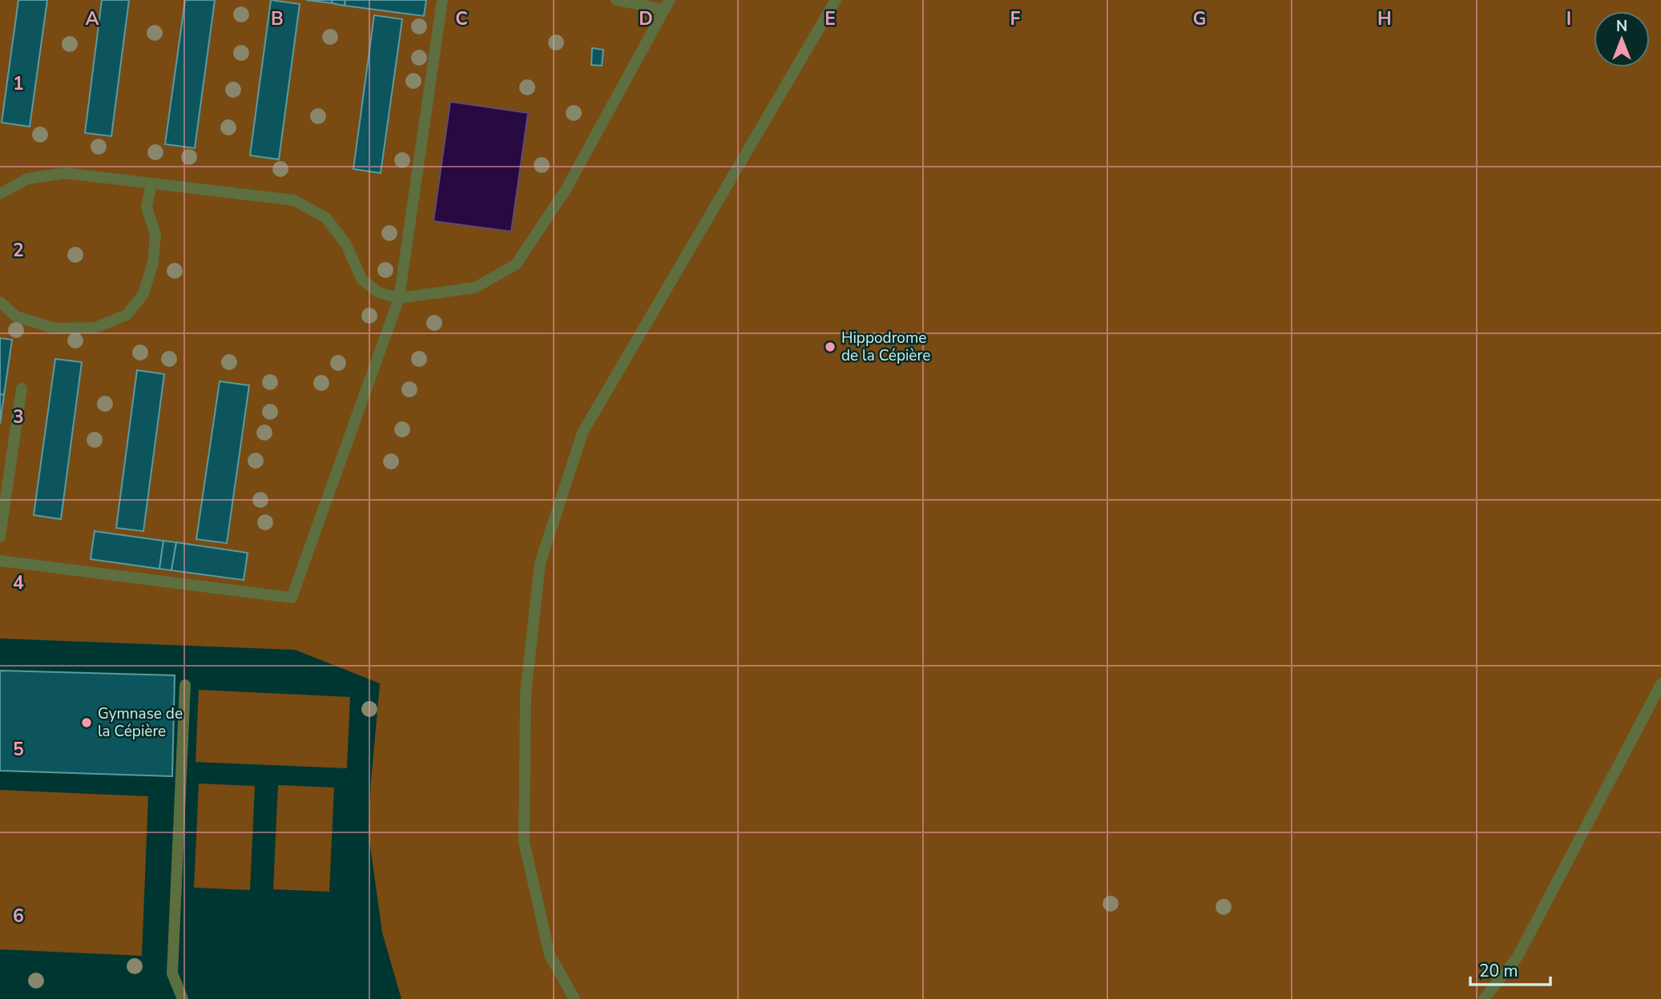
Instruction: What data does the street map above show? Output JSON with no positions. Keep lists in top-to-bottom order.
{
  "places": ["Hippodrome de la Cépière", "Gymnase de la Cépière"],
  "scale_bar": "20 m",
  "north": "top",
  "grid": {
    "columns": [
      "A",
      "B",
      "C",
      "D",
      "E",
      "F",
      "G",
      "H",
      "I"
    ],
    "rows": [
      "1",
      "2",
      "3",
      "4",
      "5",
      "6"
    ]
  }
}
